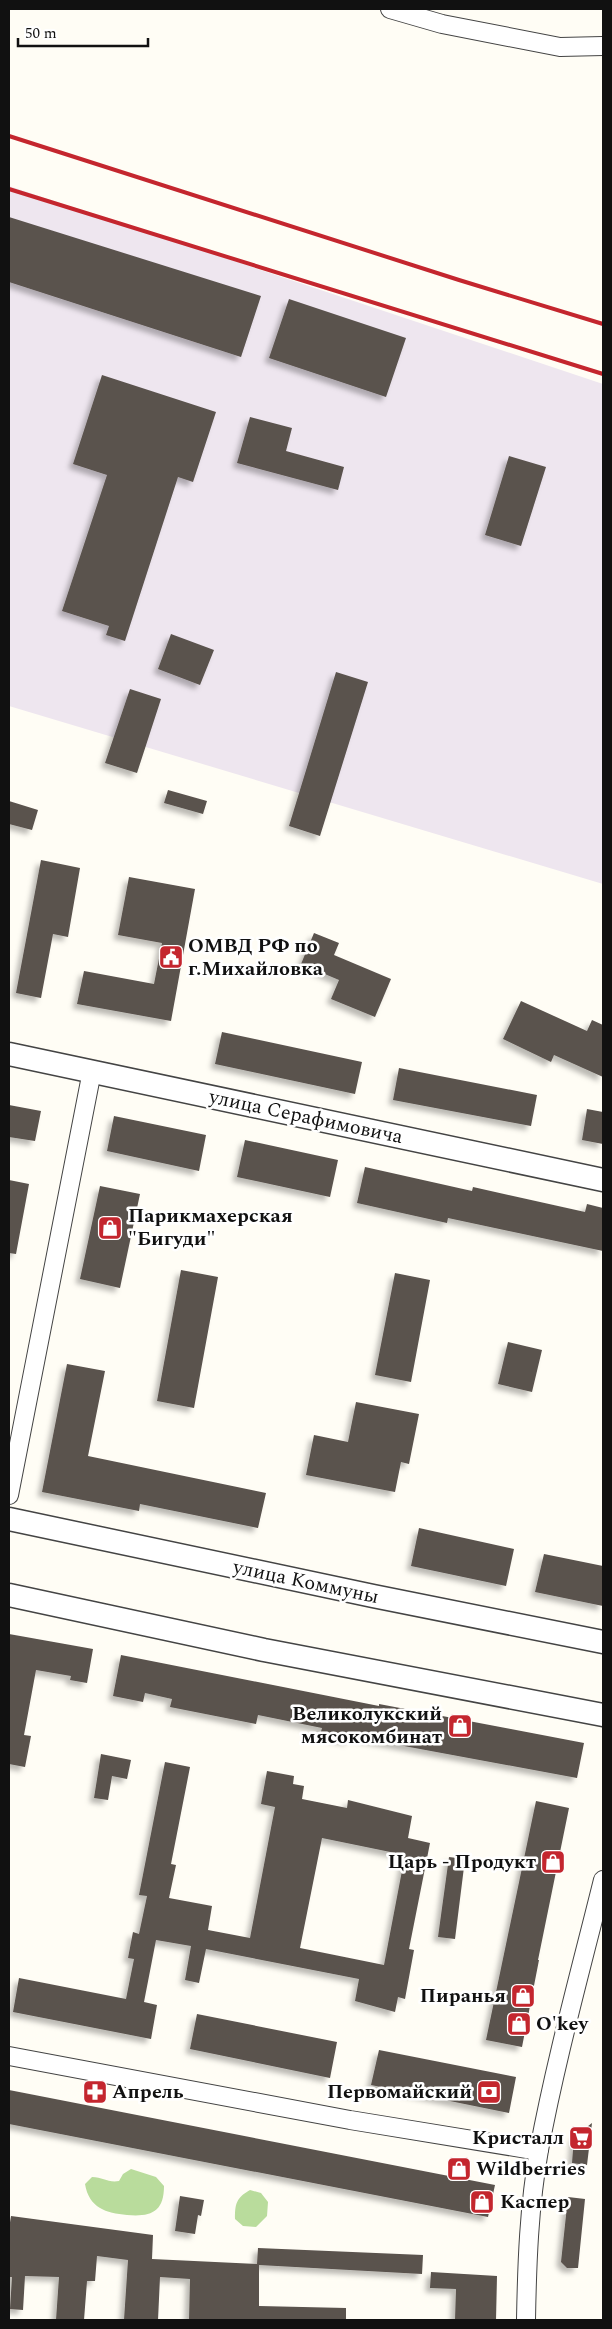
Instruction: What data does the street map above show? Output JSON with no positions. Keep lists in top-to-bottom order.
{
  "streets": {
    "street": ["улица Серафимовича", "улица Коммуны"]
  },
  "places": {
    "public building": ["ОМВД РФ по г.Михайловка"],
    "shop": [
      "Парикмахерская \"Бигуди\"",
      "Великолукский мясокомбинат",
      "Царь - Продукт",
      "Пиранья",
      "O'key",
      "Wildberries",
      "Каспер"
    ],
    "pharmacy": ["Апрель"],
    "bank": ["Первомайский"],
    "supermarket": ["Кристалл"]
  },
  "scale_bar": "50 m"
}
